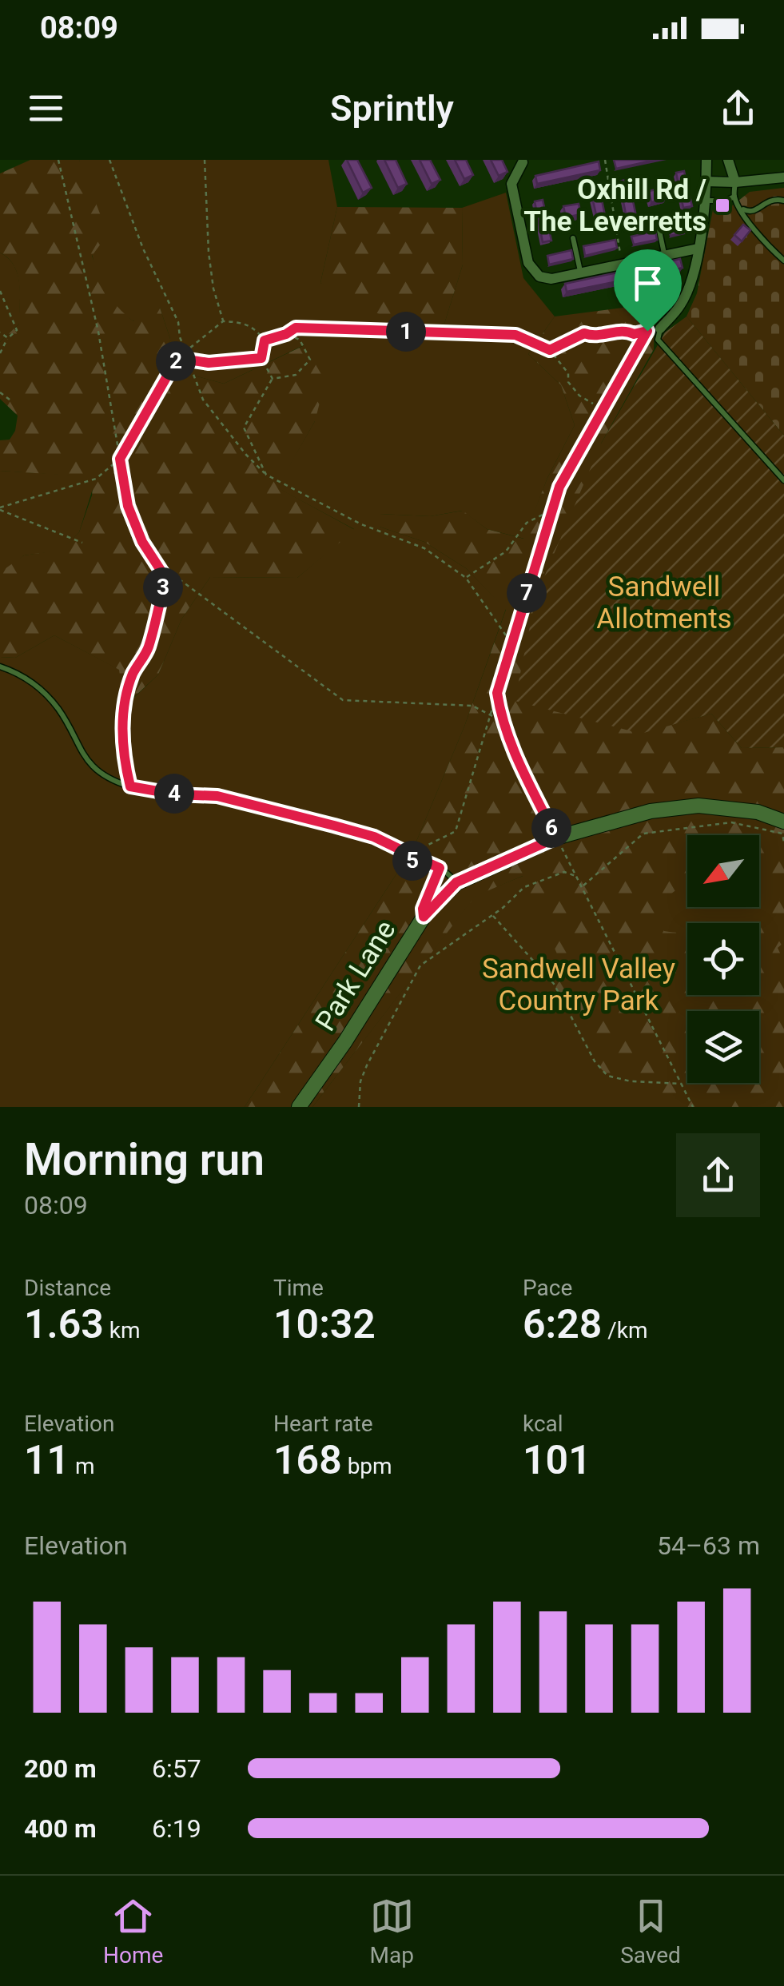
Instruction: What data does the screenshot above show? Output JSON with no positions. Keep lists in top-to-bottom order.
{
  "streets": {
    "street": ["Park Lane"]
  },
  "parks": ["Sandwell Allotments", "Sandwell Valley Country Park"],
  "places": {
    "transit": ["Oxhill Rd / The Leverretts"]
  },
  "north": "bottom left",
  "page": {
    "status": "08:09",
    "header": "Sprintly",
    "pins": [
      "1",
      "2",
      "3",
      "7",
      "4",
      "6",
      "5"
    ],
    "heading": ["Morning run", "08:09"],
    "stats": [
      ["Distance", "1.63 km"],
      ["Time", "10:32"],
      ["Pace", "6:28 /km"],
      ["Elevation", "11 m"],
      ["Heart rate", "168 bpm"],
      ["kcal", "101"]
    ],
    "chart": ["Elevation", "54–63 m"],
    "list": [
      {
        "name": "200 m",
        "note": "6:57"
      },
      {
        "name": "400 m",
        "note": "6:19"
      }
    ],
    "tabs": ["Home", "Map", "Saved"]
  }
}
